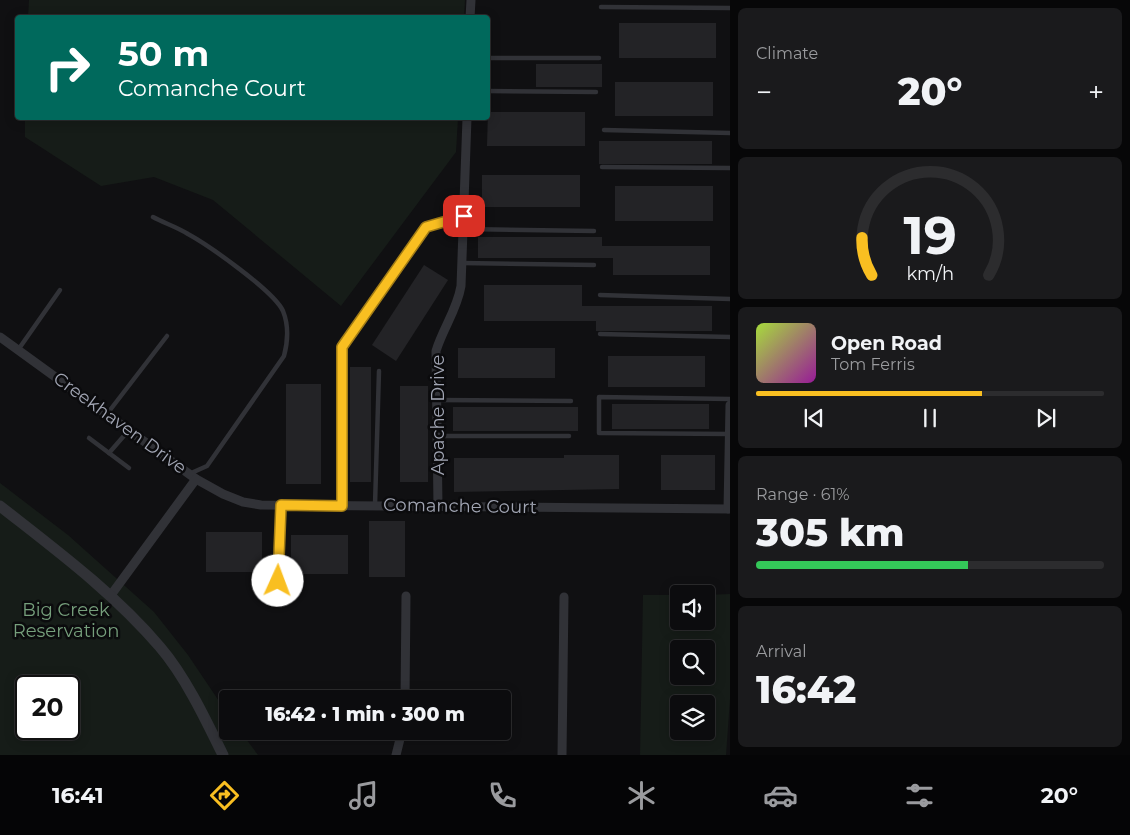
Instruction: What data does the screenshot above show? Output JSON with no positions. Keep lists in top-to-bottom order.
{
  "streets": {
    "street": ["Apache Drive", "Creekhaven Drive", "Comanche Court"]
  },
  "crossings": [
    ["Apache Drive", "Comanche Court"],
    ["Creekhaven Drive", "Comanche Court"]
  ],
  "parks": ["Big Creek Reservation"],
  "page": {
    "tile": [
      "Climate",
      ["Range · 61%", "305 km"],
      ["Arrival", "16:42"]
    ],
    "turn": ["50 m", "Comanche Court"],
    "heat": ["−", "20°", "+"],
    "song": ["Open Road", "Tom Ferris"],
    "limit": "20",
    "trip": "16:42 · 1 min · 300 m",
    "tabs": ["16:41", "20°"],
    "gauge": ["19", "km/h"]
  }
}
